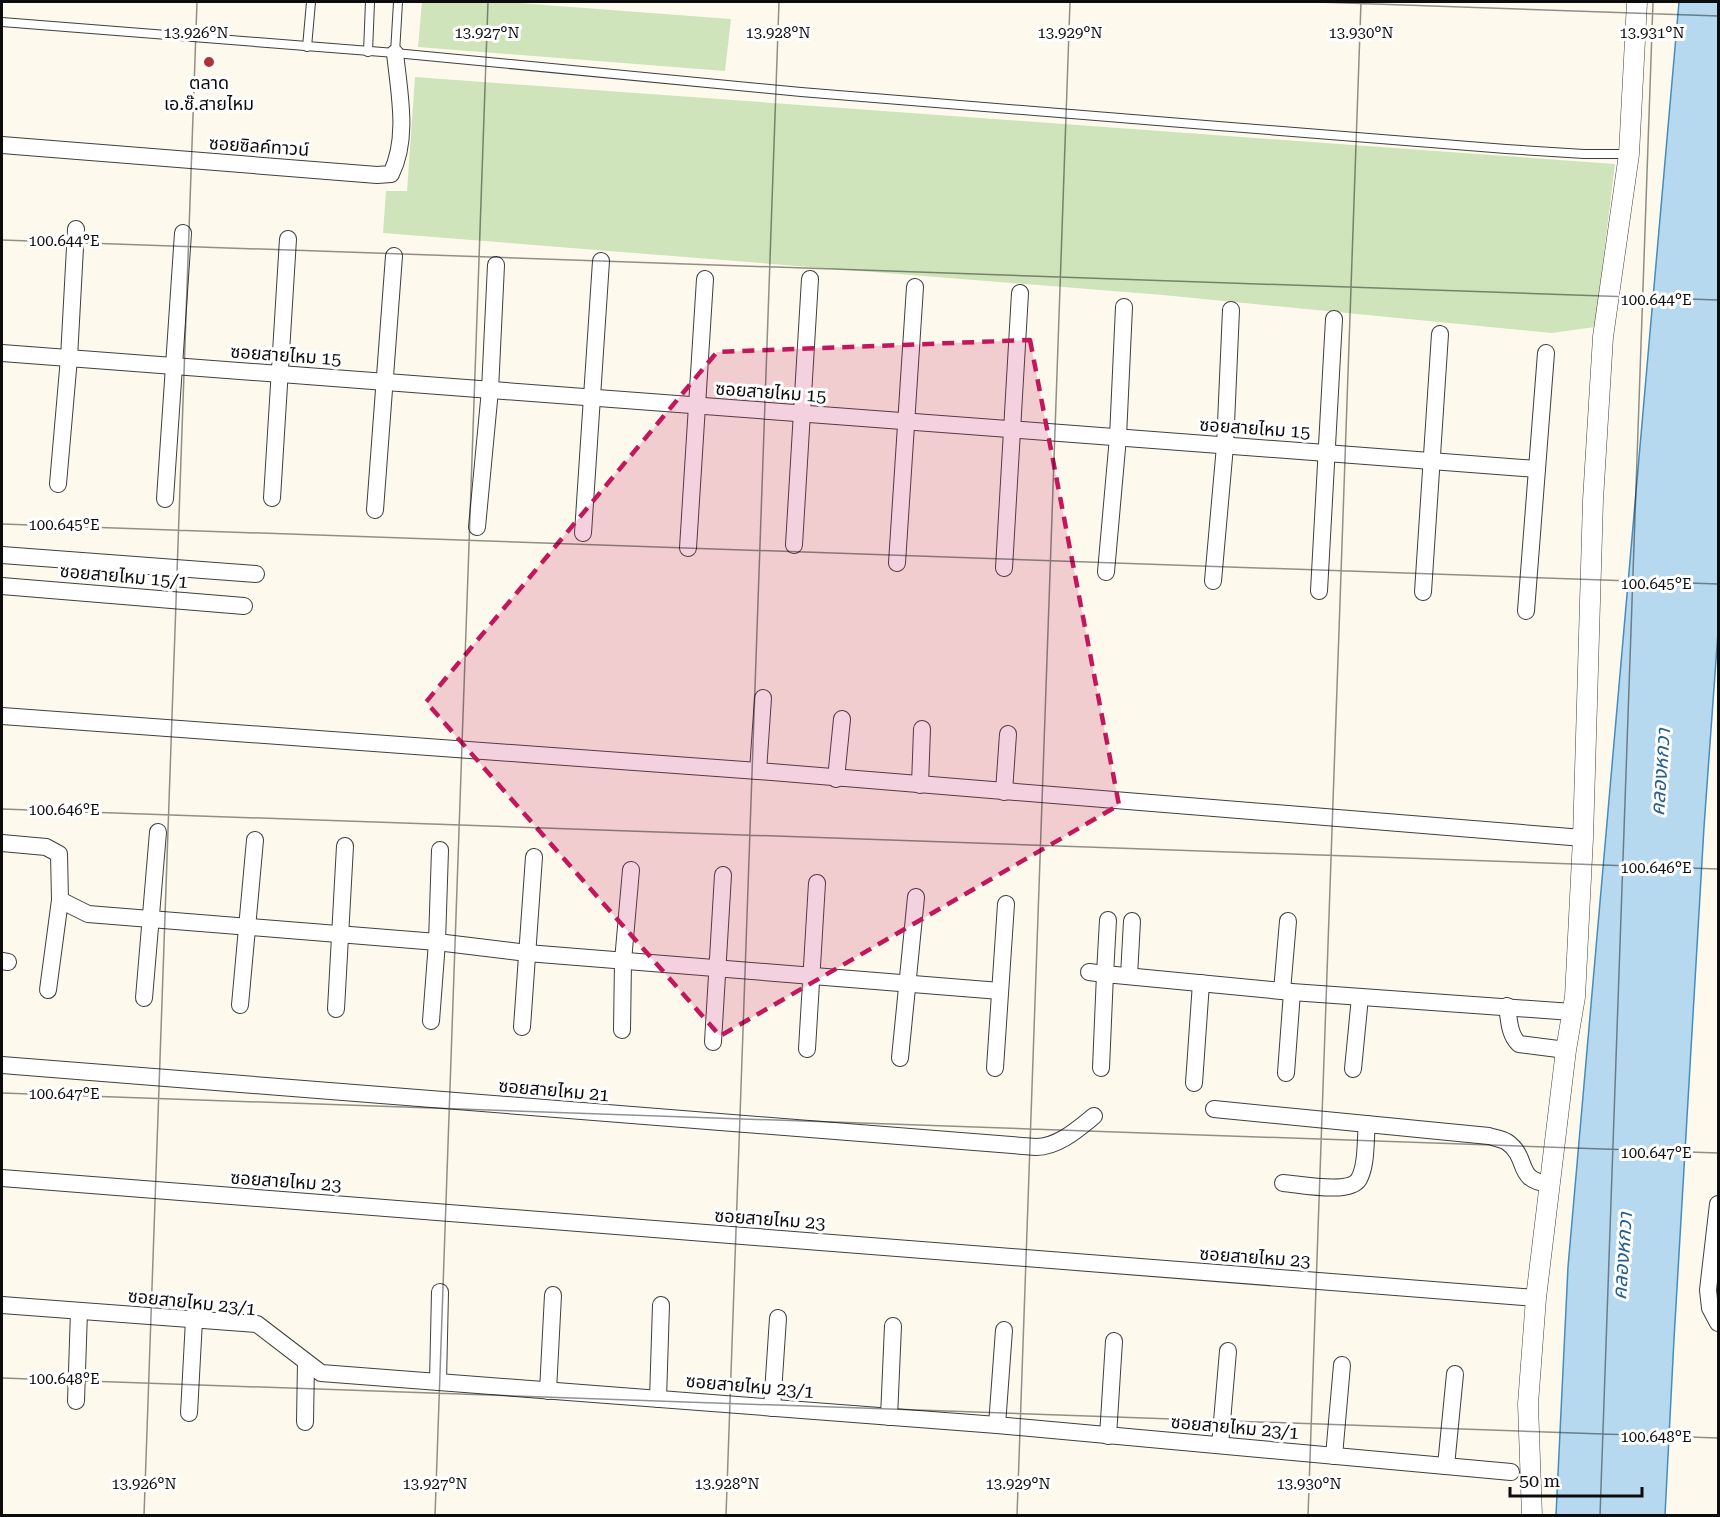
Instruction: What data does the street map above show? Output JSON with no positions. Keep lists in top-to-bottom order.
{
  "streets": {
    "street": [
      "ซอยซิลค์ทาวน์",
      "ซอยสายไหม 15",
      "ซอยสายไหม 15/1",
      "ซอยสายไหม 21",
      "ซอยสายไหม 23",
      "ซอยสายไหม 23/1"
    ]
  },
  "water": ["คลองหกวา"],
  "places": ["ตลาด เอ.ซ๊.สายไหม"],
  "scale_bar": "50 m",
  "coordinates": [
    "13.926°N",
    "13.927°N",
    "13.928°N",
    "13.929°N",
    "13.930°N",
    "13.931°N",
    "100.644°E",
    "100.645°E",
    "100.646°E",
    "100.647°E",
    "100.648°E"
  ]
}
